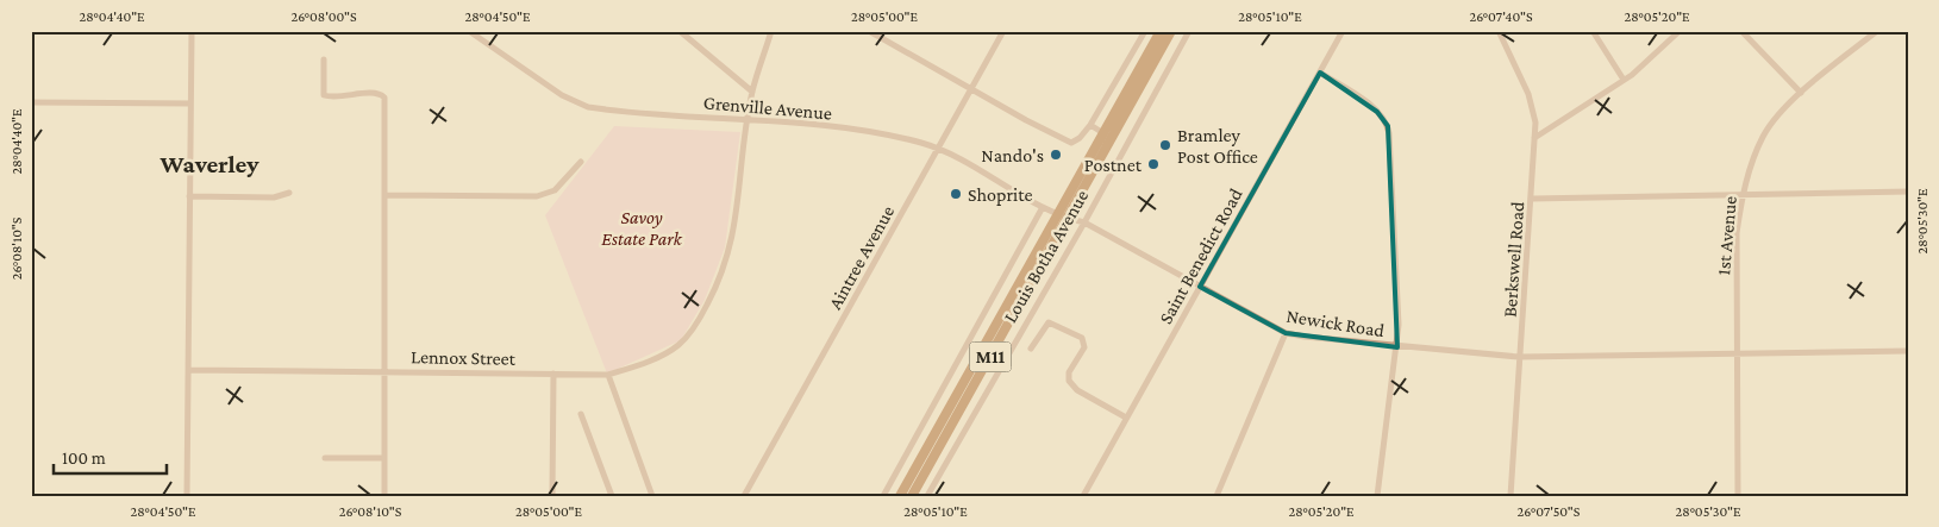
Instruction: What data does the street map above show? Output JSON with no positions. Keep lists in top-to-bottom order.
{
  "streets": {
    "main road": ["Louis Botha Avenue", "M11"],
    "street": [
      "Grenville Avenue",
      "1st Avenue",
      "Saint Benedict Road",
      "Aintree Avenue",
      "Berkswell Road",
      "Newick Road",
      "Lennox Street"
    ]
  },
  "crossings": [
    ["Grenville Avenue", "Louis Botha Avenue"],
    ["Grenville Avenue", "Aintree Avenue"],
    ["Grenville Avenue", "Newick Road"],
    ["Grenville Avenue", "Lennox Street"],
    ["1st Avenue", "Newick Road"],
    ["Louis Botha Avenue", "Newick Road"],
    ["Saint Benedict Road", "Newick Road"],
    ["Berkswell Road", "Newick Road"]
  ],
  "districts": ["Waverley"],
  "parks": ["Savoy Estate Park"],
  "places": [
    "Bramley Post Office",
    "Nando's",
    "Postnet",
    "Shoprite"
  ],
  "scale_bar": "100 m",
  "coordinates": [
    "28°04'40\"E",
    "26°08'00\"S",
    "28°04'50\"E",
    "28°05'00\"E",
    "28°05'10\"E",
    "26°07'40\"S",
    "28°05'20\"E",
    "28°05'30\"E",
    "26°08'10\"S",
    "26°07'50\"S"
  ]
}
